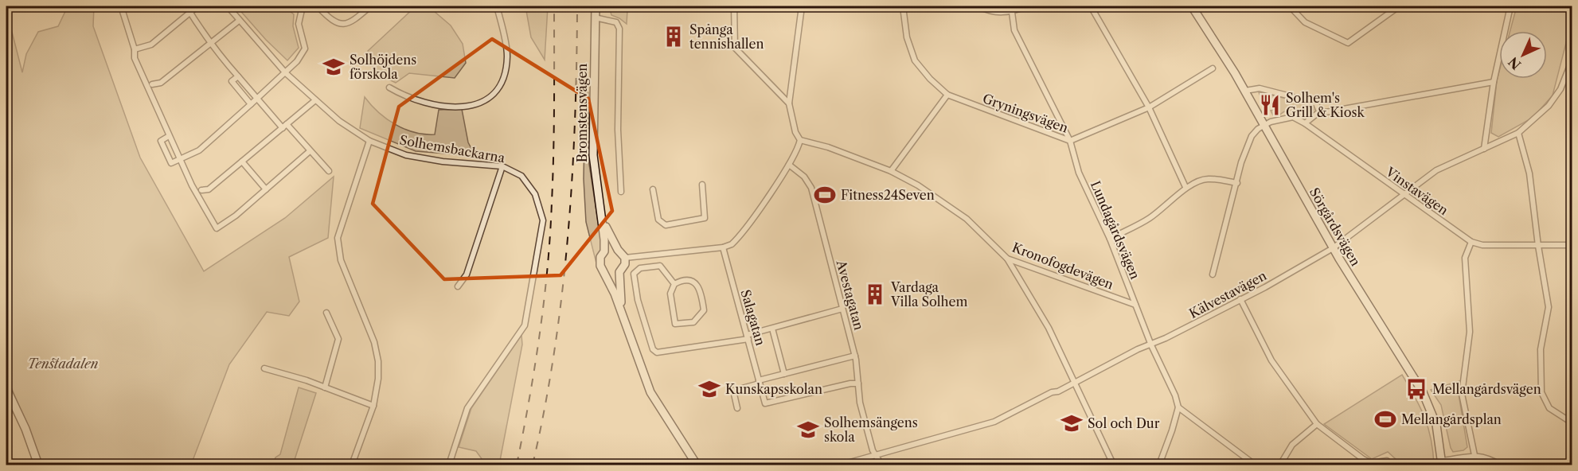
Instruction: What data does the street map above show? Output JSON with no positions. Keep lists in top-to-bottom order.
{
  "streets": {
    "street": [
      "Bromstensvägen",
      "Gryningsvägen",
      "Solhemsbackarna",
      "Vinstavägen",
      "Sörgårdsvägen",
      "Lundagårdsvägen",
      "Kronofogdevägen",
      "Kälvestavägen",
      "Avestagatan",
      "Salagatan"
    ]
  },
  "crossings": [
    ["Gryningsvägen", "Lundagårdsvägen"],
    ["Vinstavägen", "Sörgårdsvägen"],
    ["Vinstavägen", "Kälvestavägen"],
    ["Sörgårdsvägen", "Kälvestavägen"],
    ["Lundagårdsvägen", "Kronofogdevägen"],
    ["Lundagårdsvägen", "Kälvestavägen"],
    ["Kälvestavägen", "Avestagatan"],
    ["Avestagatan", "Salagatan"]
  ],
  "parks": ["Tenstadalen"],
  "places": {
    "building": ["Spånga tennishallen", "Vardaga Villa Solhem"],
    "school or university": [
      "Solhöjdens förskola",
      "Kunskapsskolan",
      "Sol och Dur",
      "Solhemsängens skola"
    ],
    "restaurant": ["Solhem's Grill & Kiosk"],
    "sports": ["Fitness24Seven", "Mellangårdsplan"],
    "bus stop": ["Mellangårdsvägen"]
  },
  "north": "bottom left"
}
